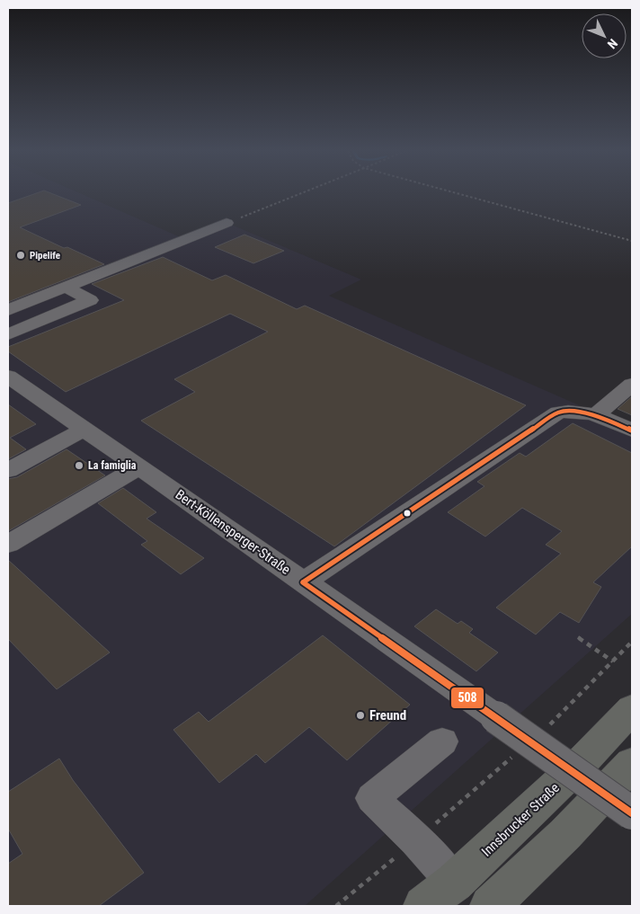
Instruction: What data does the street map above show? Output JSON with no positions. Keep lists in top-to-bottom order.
{
  "streets": {
    "main road": ["Innsbrucker Straße"],
    "street": ["Bert-Köllensperger-Straße"]
  },
  "places": ["Pipelife", "La famiglia", "Freund"],
  "lines": ["transit line 508"],
  "north": "bottom right"
}
